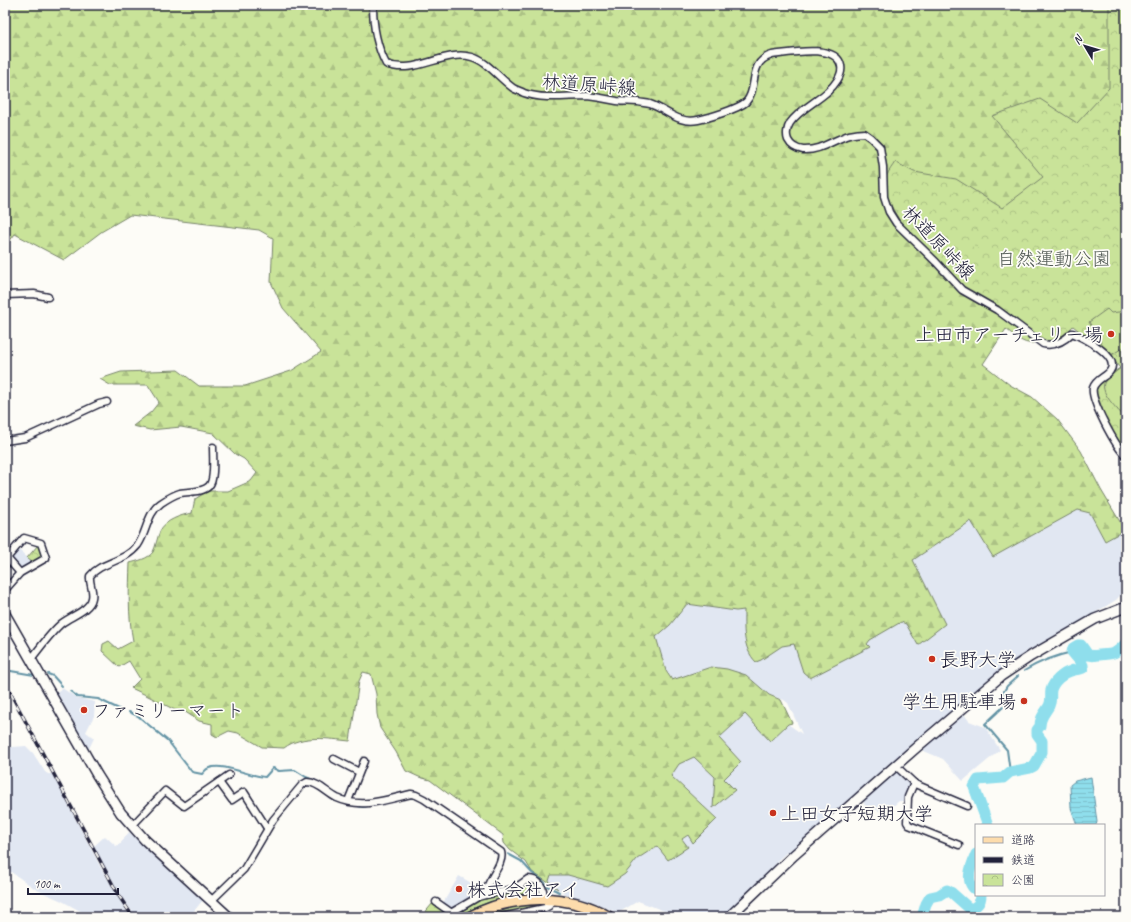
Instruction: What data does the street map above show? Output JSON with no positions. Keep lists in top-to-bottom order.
{
  "streets": {
    "street": ["林道原峠線"]
  },
  "parks": ["自然運動公園"],
  "places": [
    "上田市アーチェリー場",
    "長野大学",
    "学生用駐車場",
    "ファミリーマート",
    "上田女子短期大学",
    "株式会社アイ"
  ],
  "legend": ["道路", "鉄道", "公園"],
  "scale_bar": "100 m",
  "north": "top left"
}
